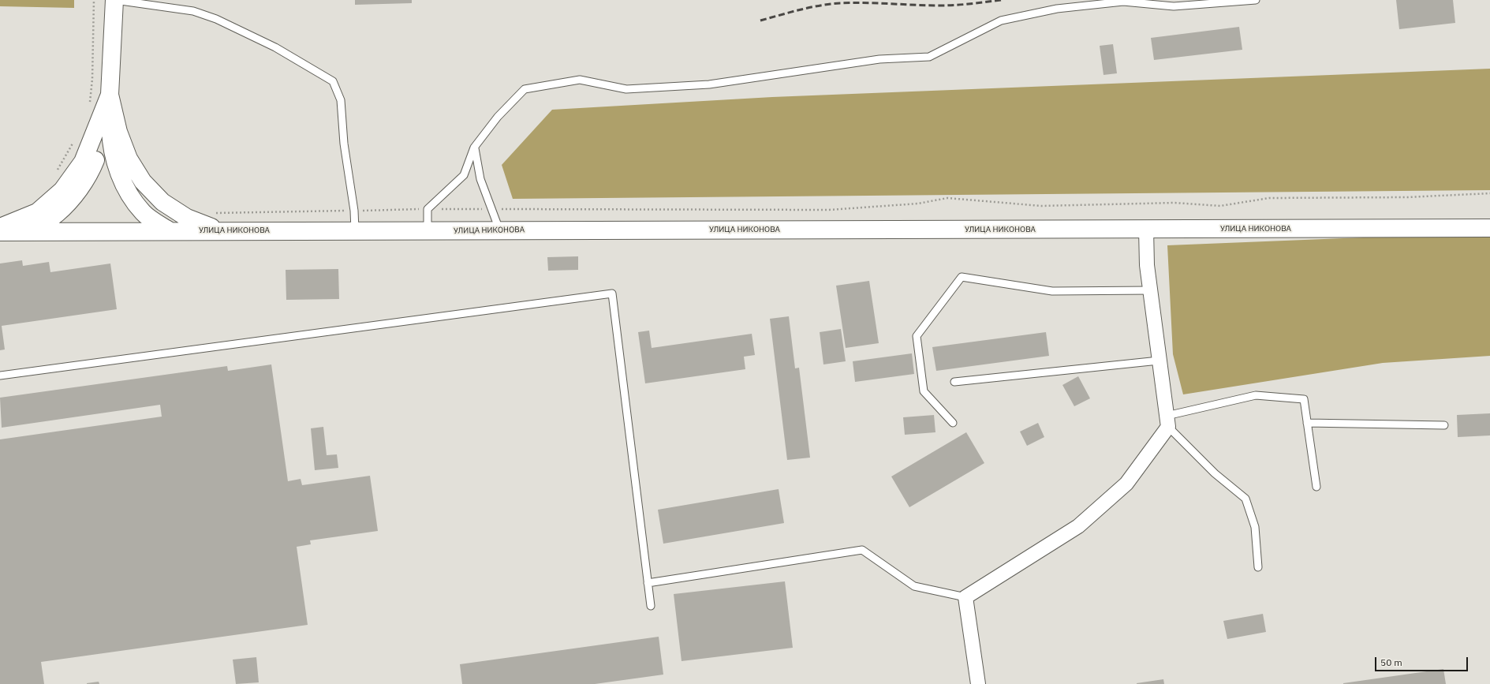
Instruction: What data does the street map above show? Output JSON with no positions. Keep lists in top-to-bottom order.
{
  "streets": {
    "main road": ["УЛИЦА НИКОНОВА"]
  },
  "scale_bar": "50 m"
}
